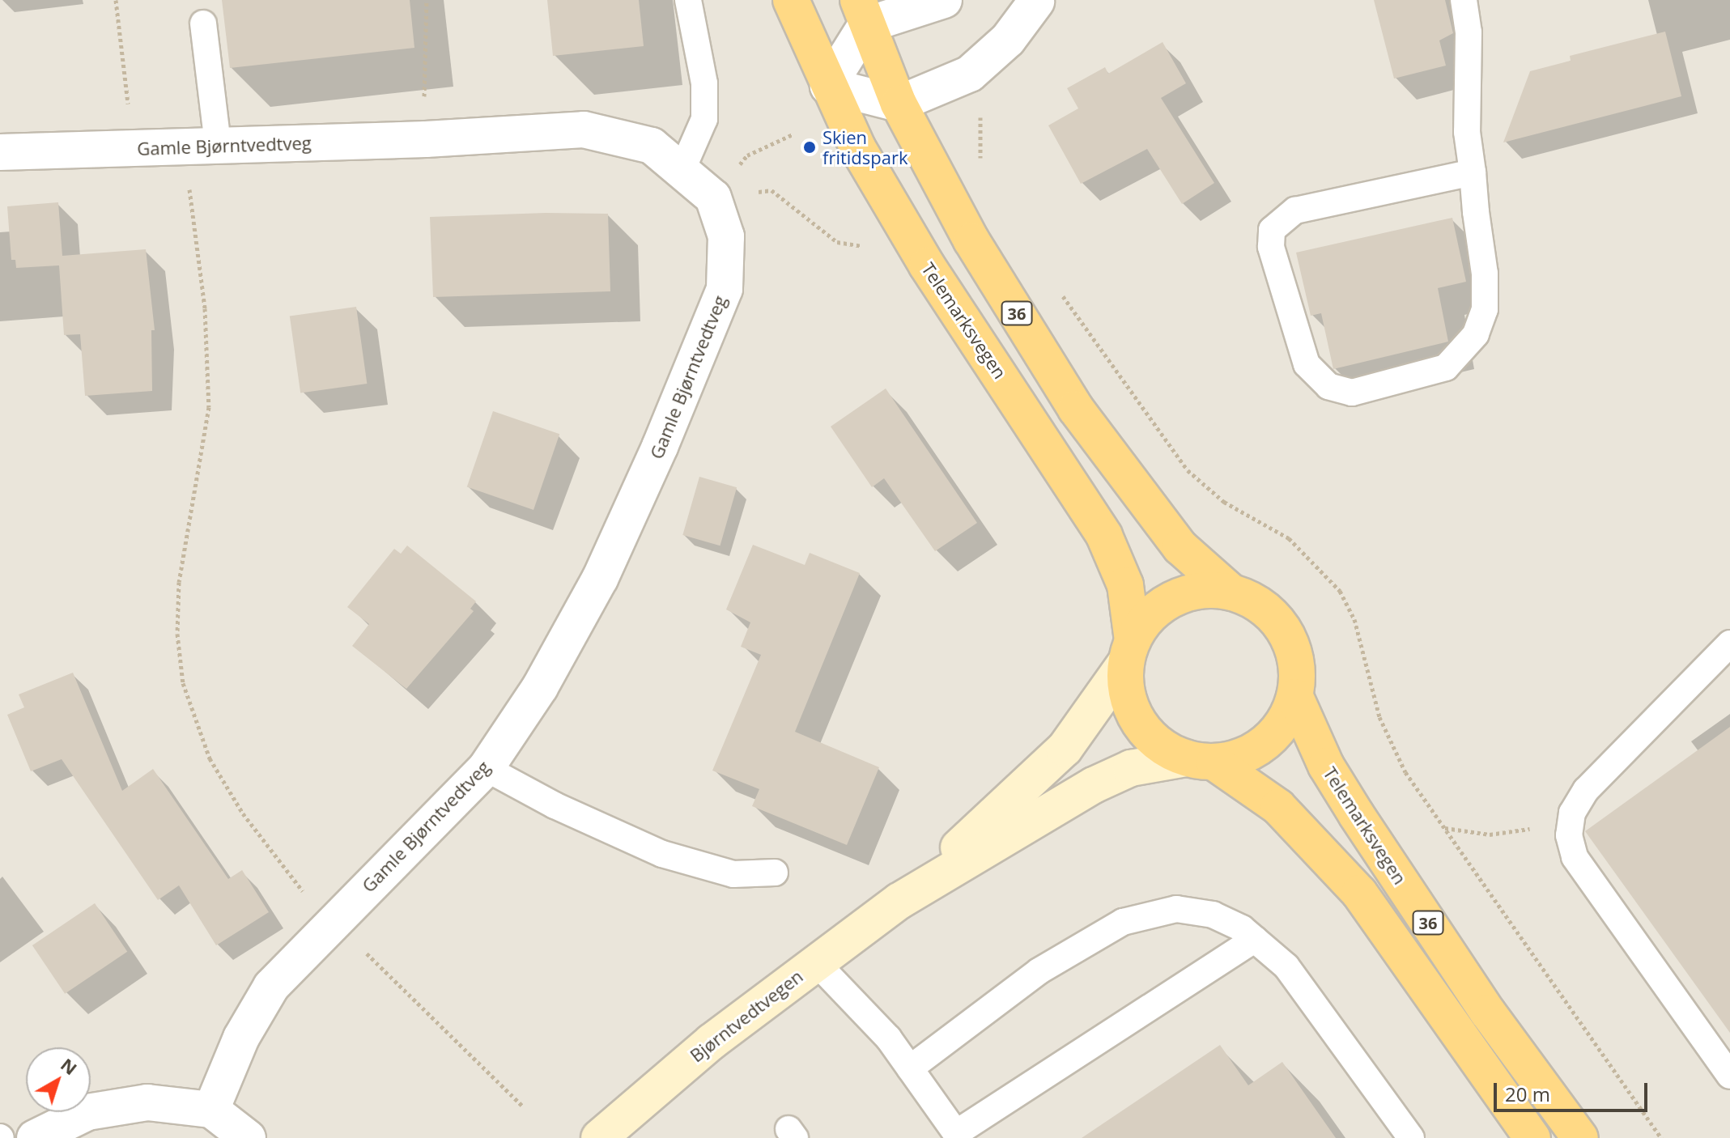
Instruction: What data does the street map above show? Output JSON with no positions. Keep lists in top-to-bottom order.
{
  "streets": {
    "highway": ["36", "Telemarksvegen"],
    "main road": ["Bjørntvedtvegen"],
    "street": ["Gamle Bjørntvedtveg"]
  },
  "crossings": [
    ["Telemarksvegen", "Bjørntvedtvegen"]
  ],
  "places": ["Skien fritidspark"],
  "scale_bar": "20 m",
  "north": "top right"
}
